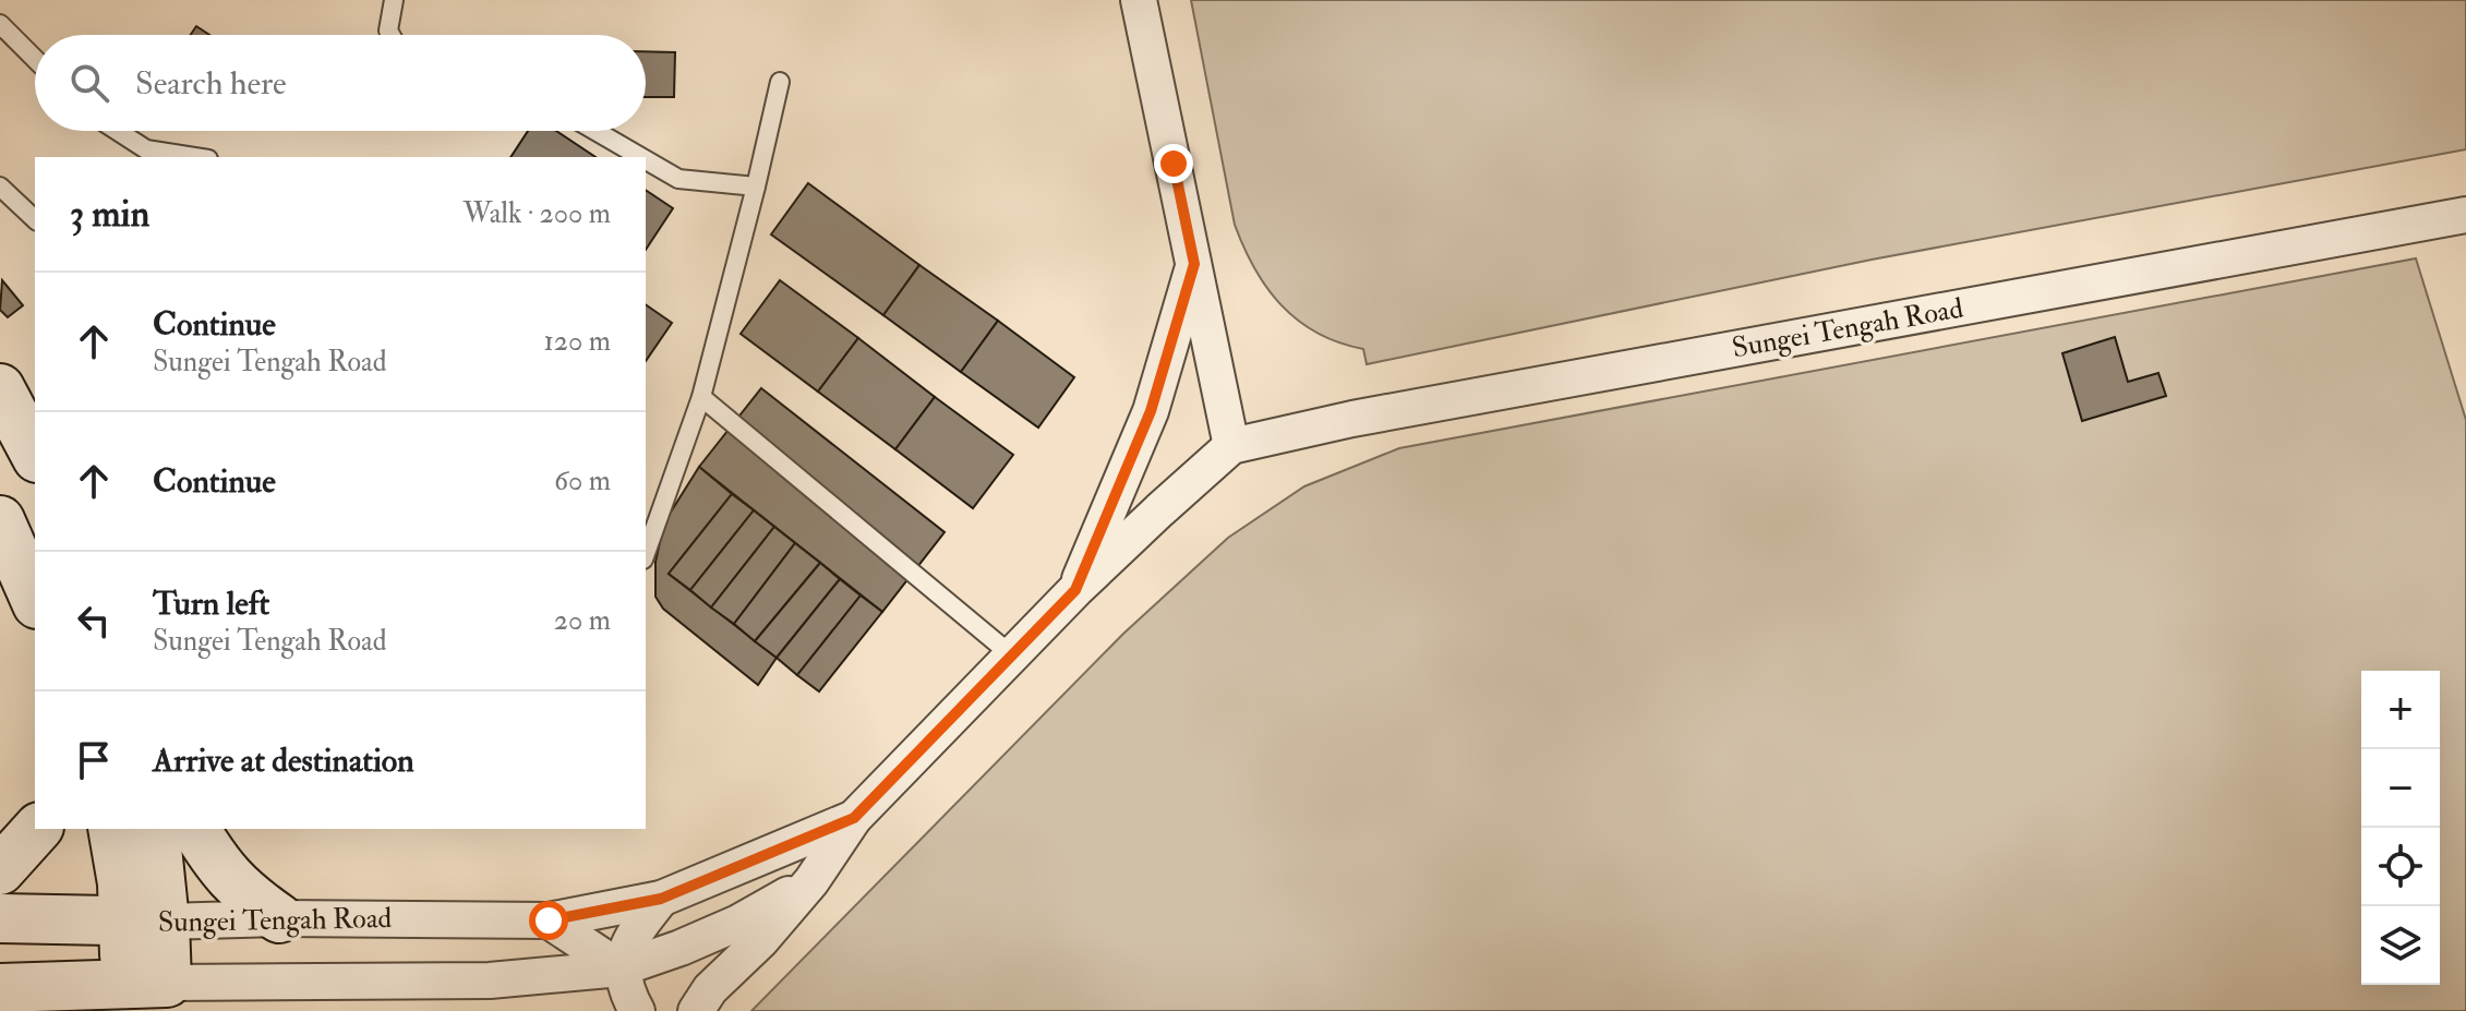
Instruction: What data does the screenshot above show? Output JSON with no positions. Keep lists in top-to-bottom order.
{
  "streets": {
    "main road": ["Sungei Tengah Road"]
  },
  "page": {
    "search": "Search here",
    "heading": ["3 min", "Walk · 200 m"],
    "list": [
      ["Continue", "Sungei Tengah Road", "120 m"],
      ["Continue", "60 m"],
      ["Turn left", "Sungei Tengah Road", "20 m"],
      "Arrive at destination"
    ],
    "map_buttons": ["+", "−"]
  }
}
